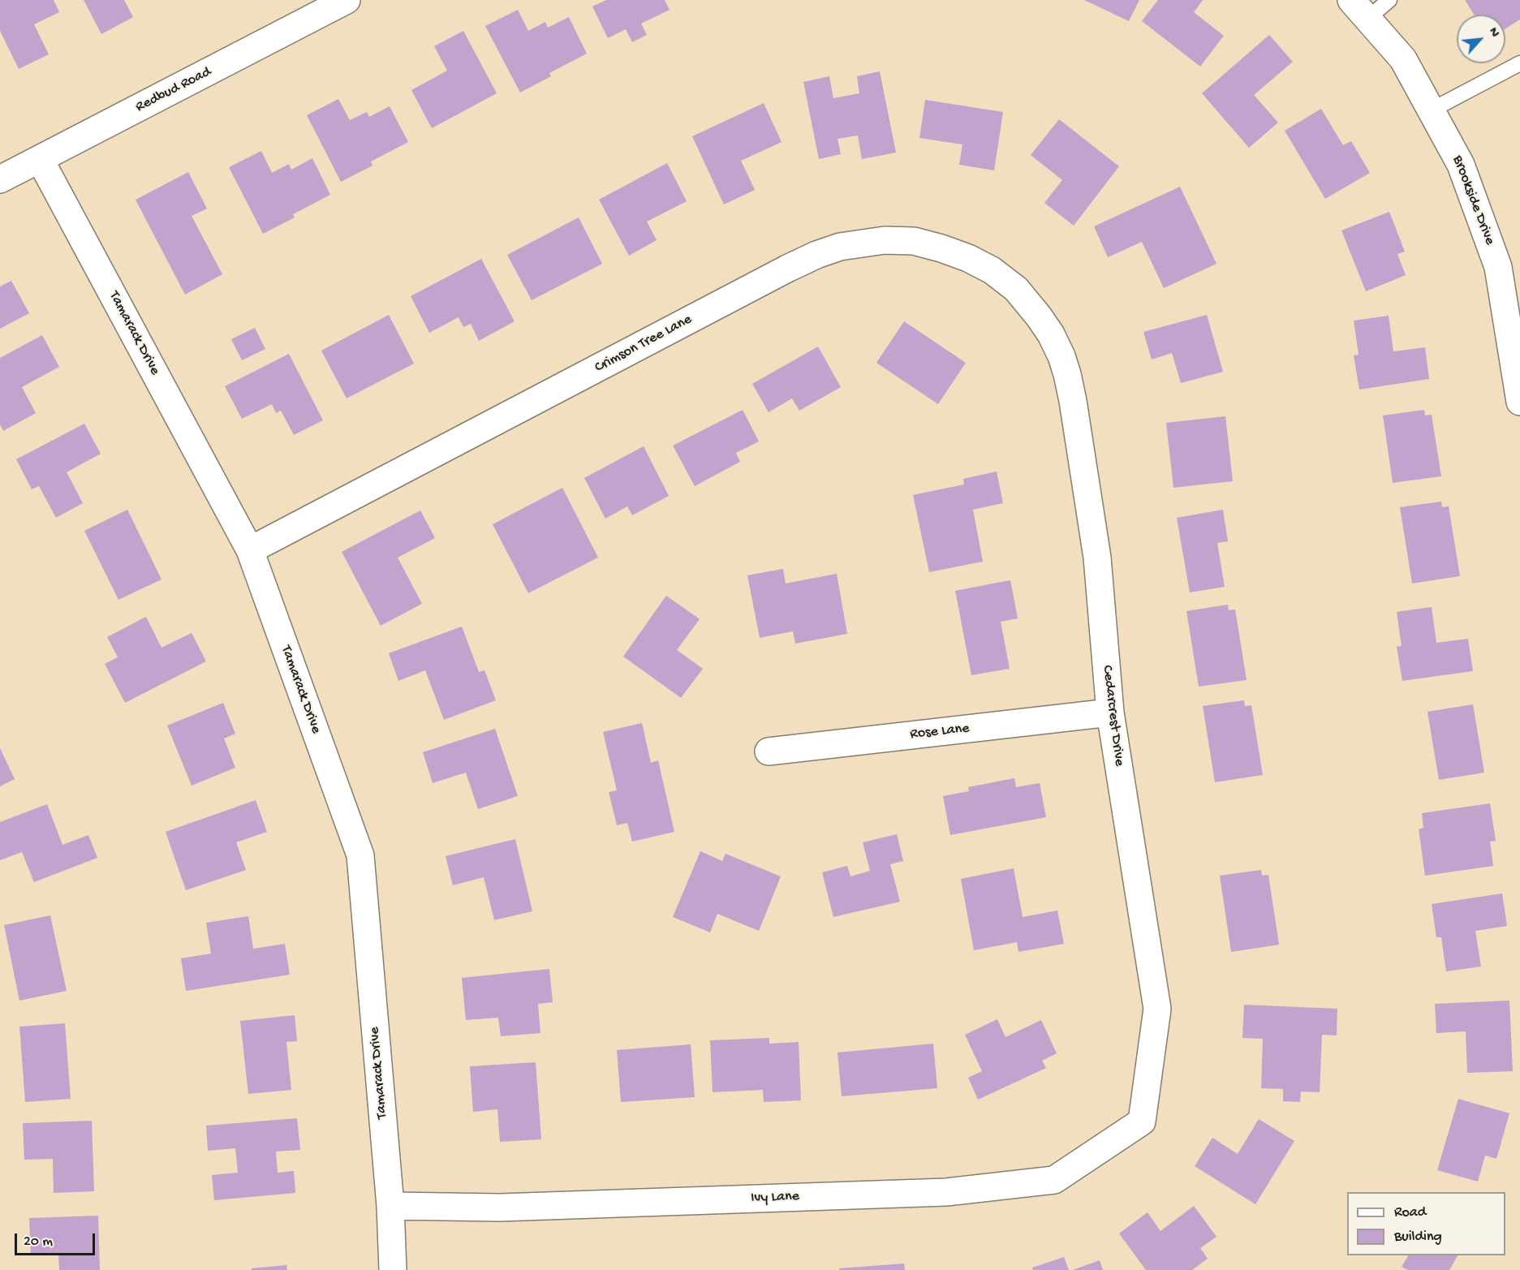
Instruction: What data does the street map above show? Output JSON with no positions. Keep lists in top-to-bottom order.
{
  "streets": {
    "street": [
      "Redbud Road",
      "Brookside Drive",
      "Tamarack Drive",
      "Crimson Tree Lane",
      "Cedarcrest Drive",
      "Rose Lane",
      "Ivy Lane"
    ]
  },
  "crossings": [
    ["Redbud Road", "Tamarack Drive"],
    ["Tamarack Drive", "Crimson Tree Lane"],
    ["Tamarack Drive", "Ivy Lane"],
    ["Crimson Tree Lane", "Cedarcrest Drive"],
    ["Cedarcrest Drive", "Rose Lane"],
    ["Cedarcrest Drive", "Ivy Lane"]
  ],
  "legend": ["Road", "Building"],
  "scale_bar": "20 m",
  "north": "top right"
}
